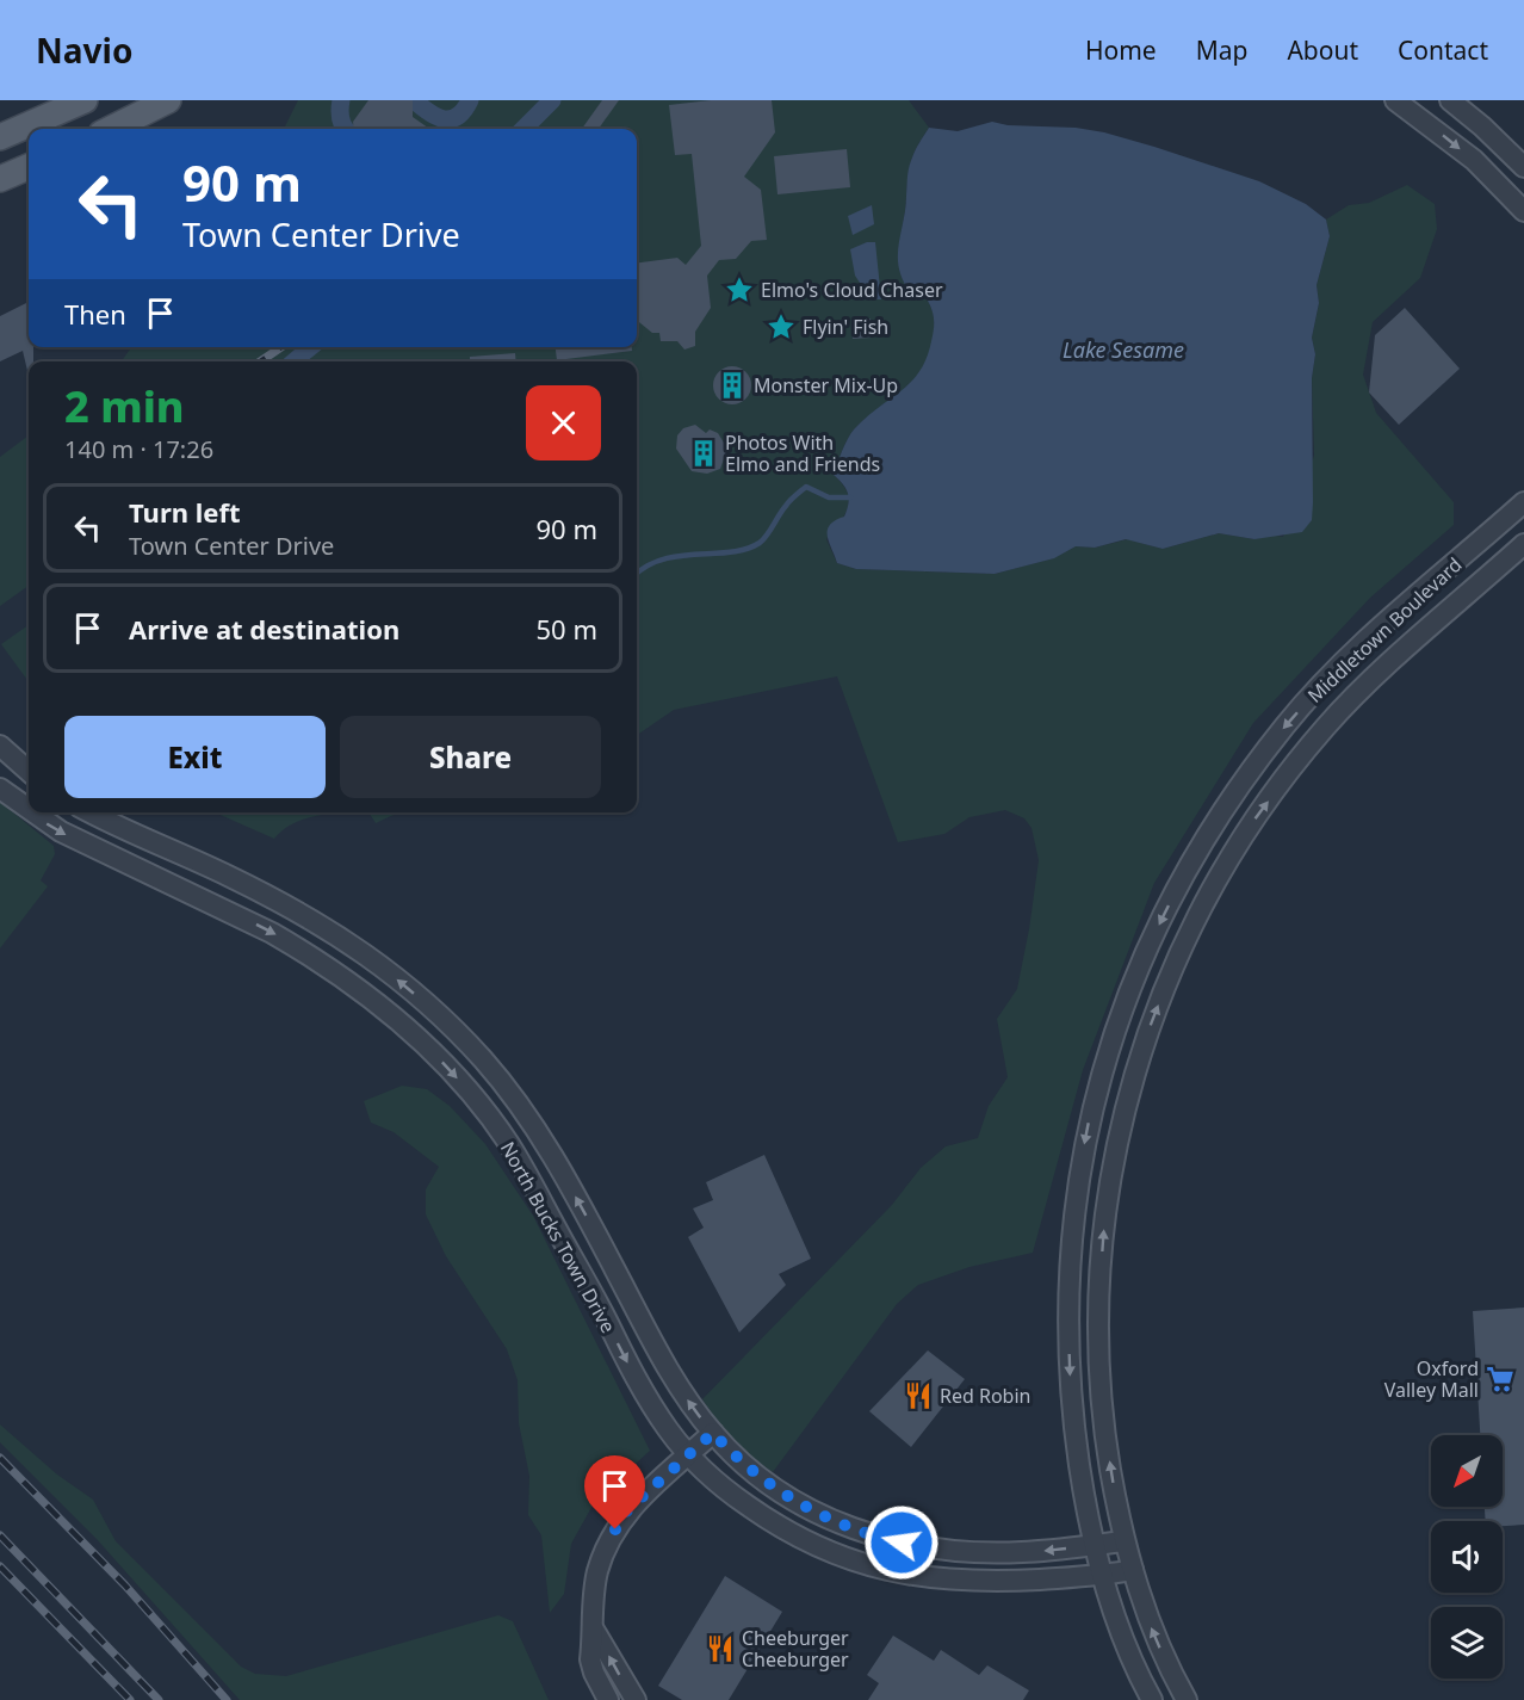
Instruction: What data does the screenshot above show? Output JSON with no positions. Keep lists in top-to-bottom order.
{
  "streets": {
    "street": ["Middletown Boulevard", "North Bucks Town Drive"]
  },
  "crossings": [
    ["Middletown Boulevard", "North Bucks Town Drive"]
  ],
  "water": ["Lake Sesame"],
  "places": {
    "place": ["Elmo's Cloud Chaser", "Flyin' Fish"],
    "building": ["Monster Mix-Up", "Photos With Elmo and Friends"],
    "supermarket": ["Oxford Valley Mall"],
    "restaurant": ["Red Robin", "Cheeburger Cheeburger"]
  },
  "north": "bottom left",
  "page": {
    "header": "Navio",
    "nav": [
      "Home",
      "Map",
      "About",
      "Contact"
    ],
    "turn": ["90 m", "Town Center Drive"],
    "then": "Then",
    "heading": ["2 min", "140 m · 17:26"],
    "list": [
      {
        "name": "Turn left",
        "note": "Town Center Drive",
        "value": "90 m"
      },
      {
        "name": "Arrive at destination",
        "value": "50 m"
      }
    ],
    "buttons": ["Exit", "Share"]
  }
}
